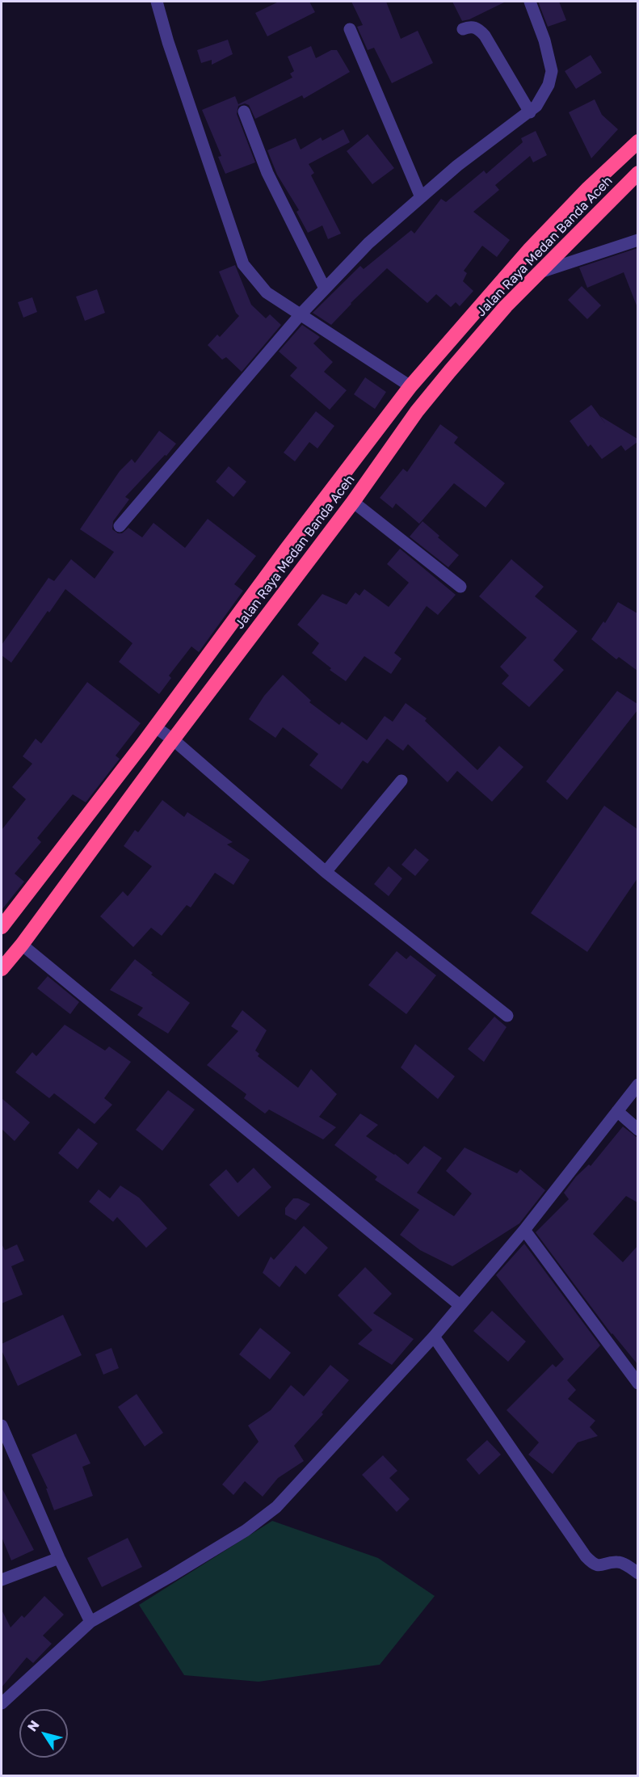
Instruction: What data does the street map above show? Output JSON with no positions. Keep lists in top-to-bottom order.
{
  "streets": {
    "highway": ["Jalan Raya Medan Banda Aceh"]
  },
  "north": "top left"
}
